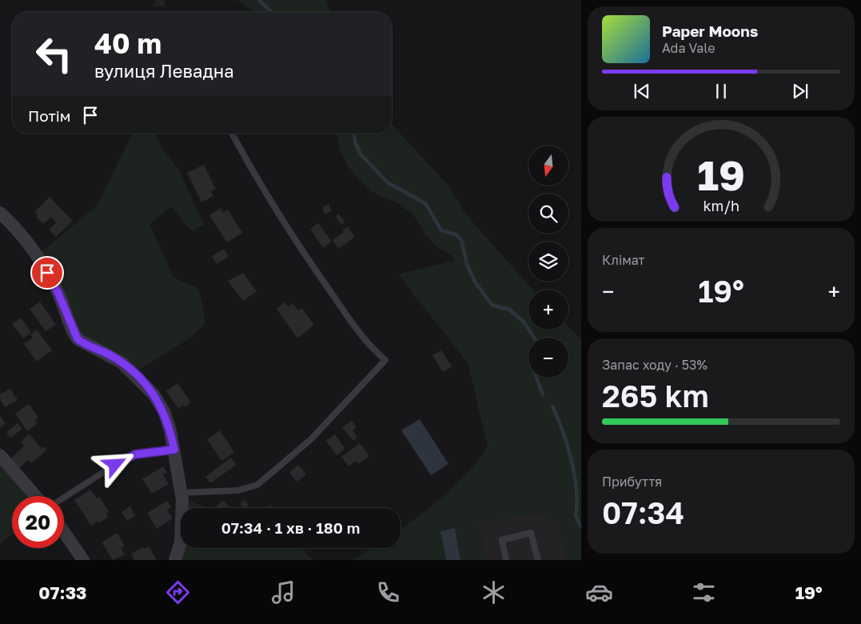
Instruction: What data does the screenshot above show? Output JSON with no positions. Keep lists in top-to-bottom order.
{
  "north": "bottom",
  "page": {
    "turn": ["40 m", "вулиця Левадна"],
    "song": ["Paper Moons", "Ada Vale"],
    "then": "Потім",
    "map_buttons": ["+", "−"],
    "tile": [
      "Клімат",
      ["Запас ходу · 53%", "265 km"],
      ["Прибуття", "07:34"]
    ],
    "heat": ["−", "19°", "+"],
    "limit": "20",
    "trip": "07:34 · 1 хв · 180 m",
    "tabs": ["07:33", "19°"],
    "gauge": ["19", "km/h"]
  }
}
